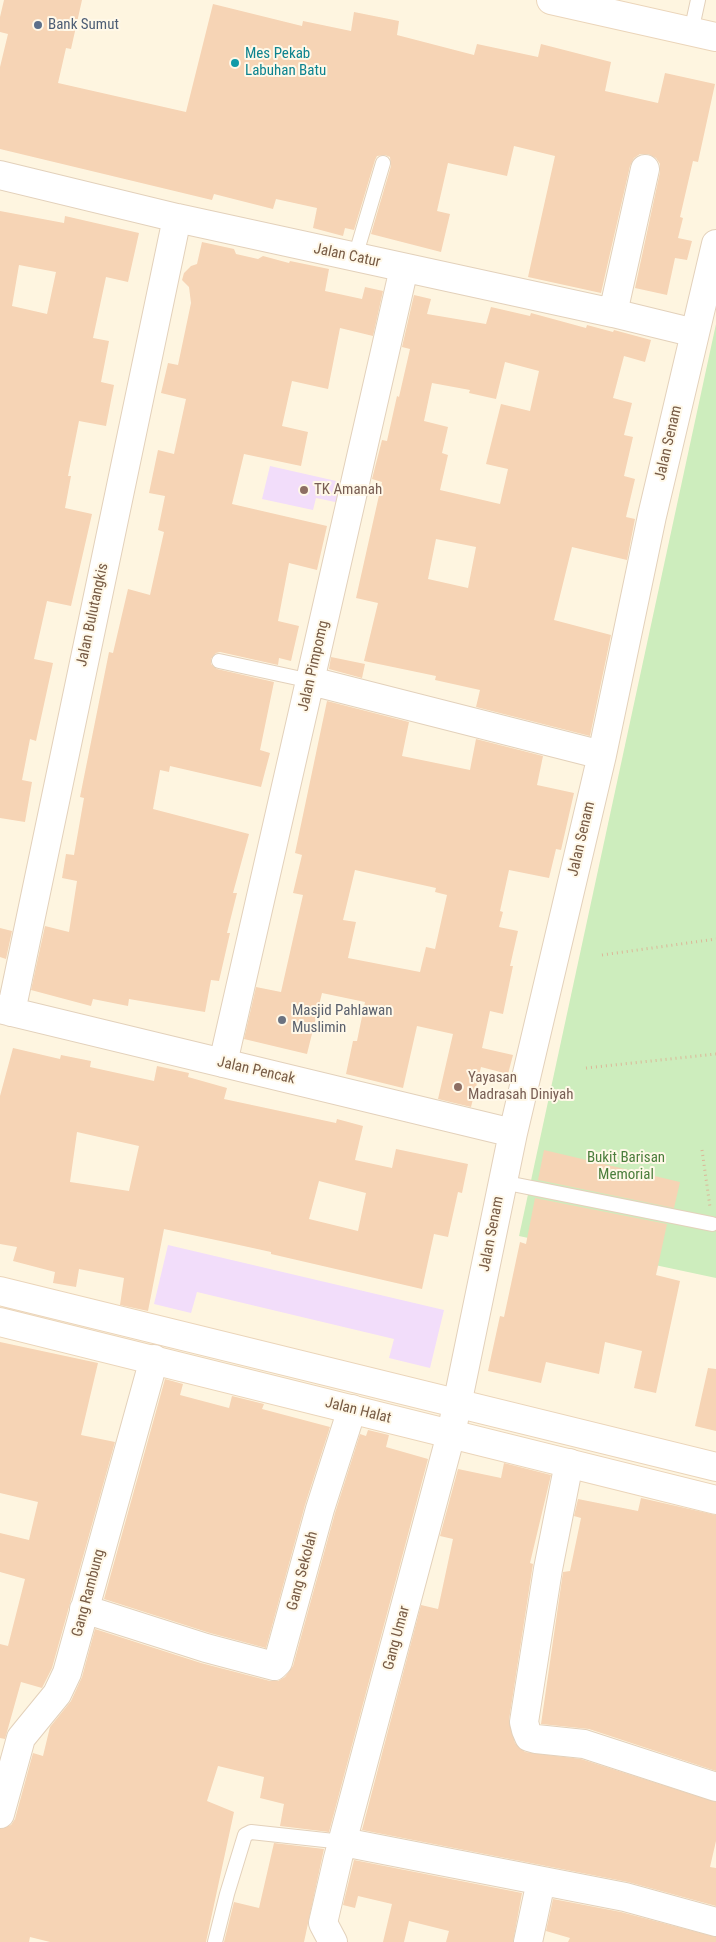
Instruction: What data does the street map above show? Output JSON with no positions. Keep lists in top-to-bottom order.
{
  "streets": {
    "street": [
      "Jalan Catur",
      "Jalan Senam",
      "Jalan Bulutangkis",
      "Jalan Pimpomg",
      "Jalan Pencak",
      "Jalan Halat",
      "Gang Sekolah",
      "Gang Rambung",
      "Gang Umar"
    ]
  },
  "crossings": [
    ["Jalan Catur", "Jalan Senam"],
    ["Jalan Catur", "Jalan Bulutangkis"],
    ["Jalan Catur", "Jalan Pimpomg"],
    ["Jalan Senam", "Jalan Pencak"],
    ["Jalan Senam", "Jalan Halat"],
    ["Jalan Senam", "Gang Umar"],
    ["Jalan Bulutangkis", "Jalan Pencak"],
    ["Jalan Pimpomg", "Jalan Pencak"],
    ["Jalan Halat", "Gang Sekolah"],
    ["Jalan Halat", "Gang Rambung"],
    ["Jalan Halat", "Gang Umar"],
    ["Gang Sekolah", "Gang Rambung"]
  ],
  "parks": ["Bukit Barisan Memorial"],
  "places": [
    "Bank Sumut",
    "Mes Pekab Labuhan Batu",
    "TK Amanah",
    "Masjid Pahlawan Muslimin",
    "Yayasan Madrasah Diniyah"
  ]
}
